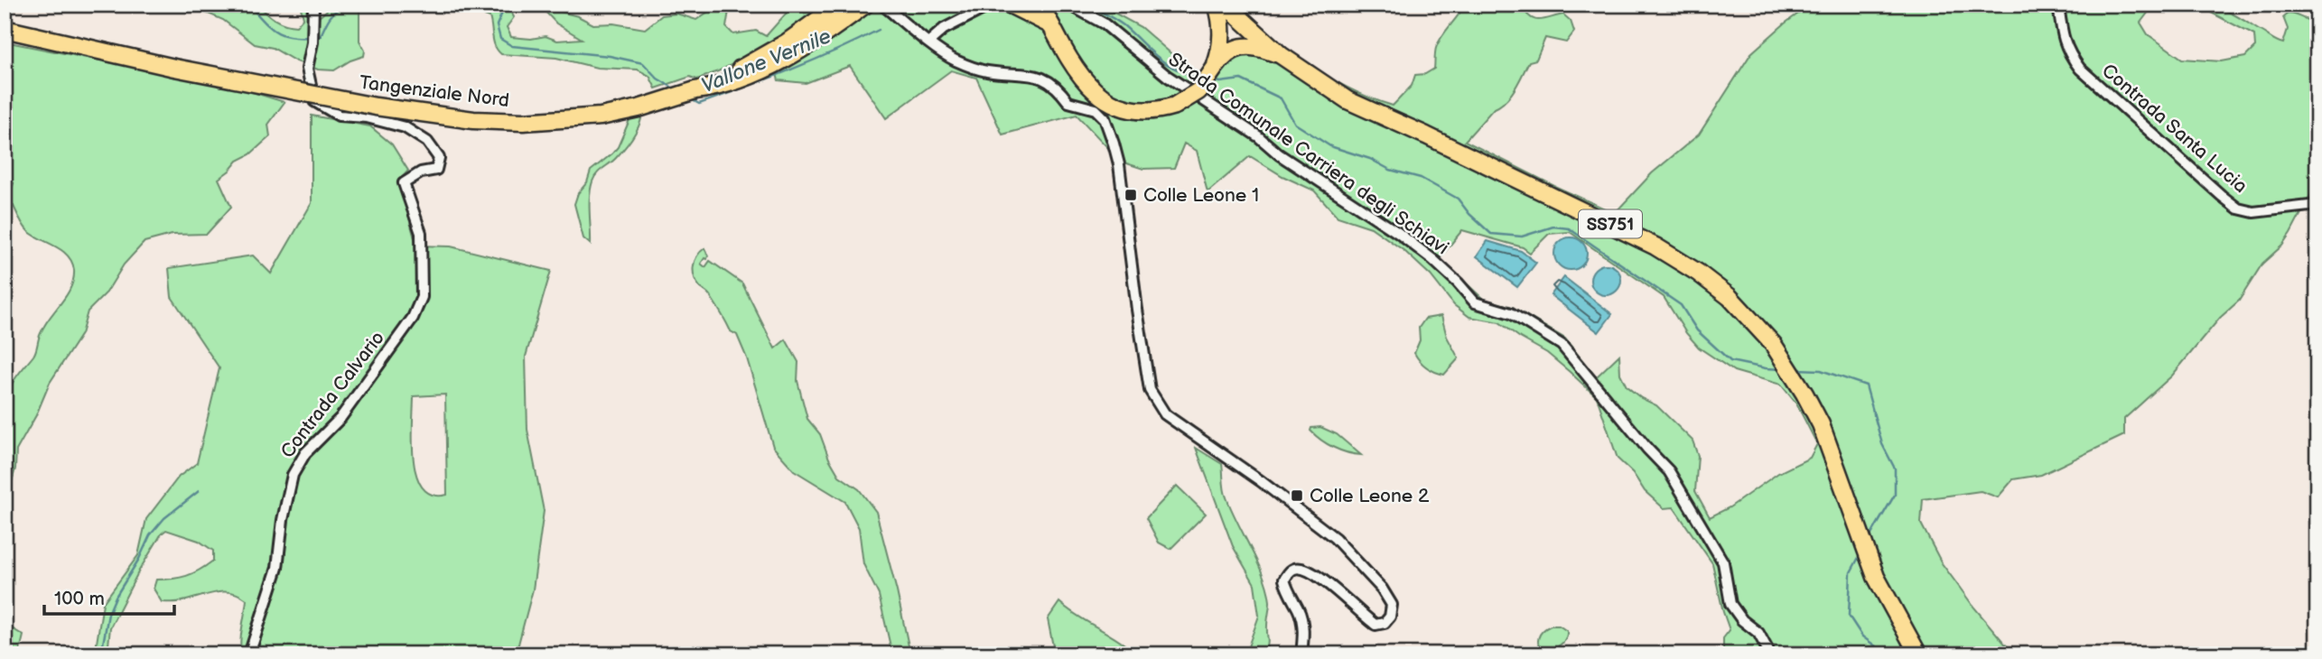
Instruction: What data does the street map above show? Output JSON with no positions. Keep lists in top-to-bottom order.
{
  "streets": {
    "main road": ["Tangenziale Nord", "SS751"],
    "street": ["Contrada Santa Lucia", "Strada Comunale Carriera degli Schiavi", "Contrada Calvario"]
  },
  "water": ["Vallone Vernile"],
  "places": {
    "transit": ["Colle Leone 1", "Colle Leone 2"]
  },
  "scale_bar": "100 m"
}
